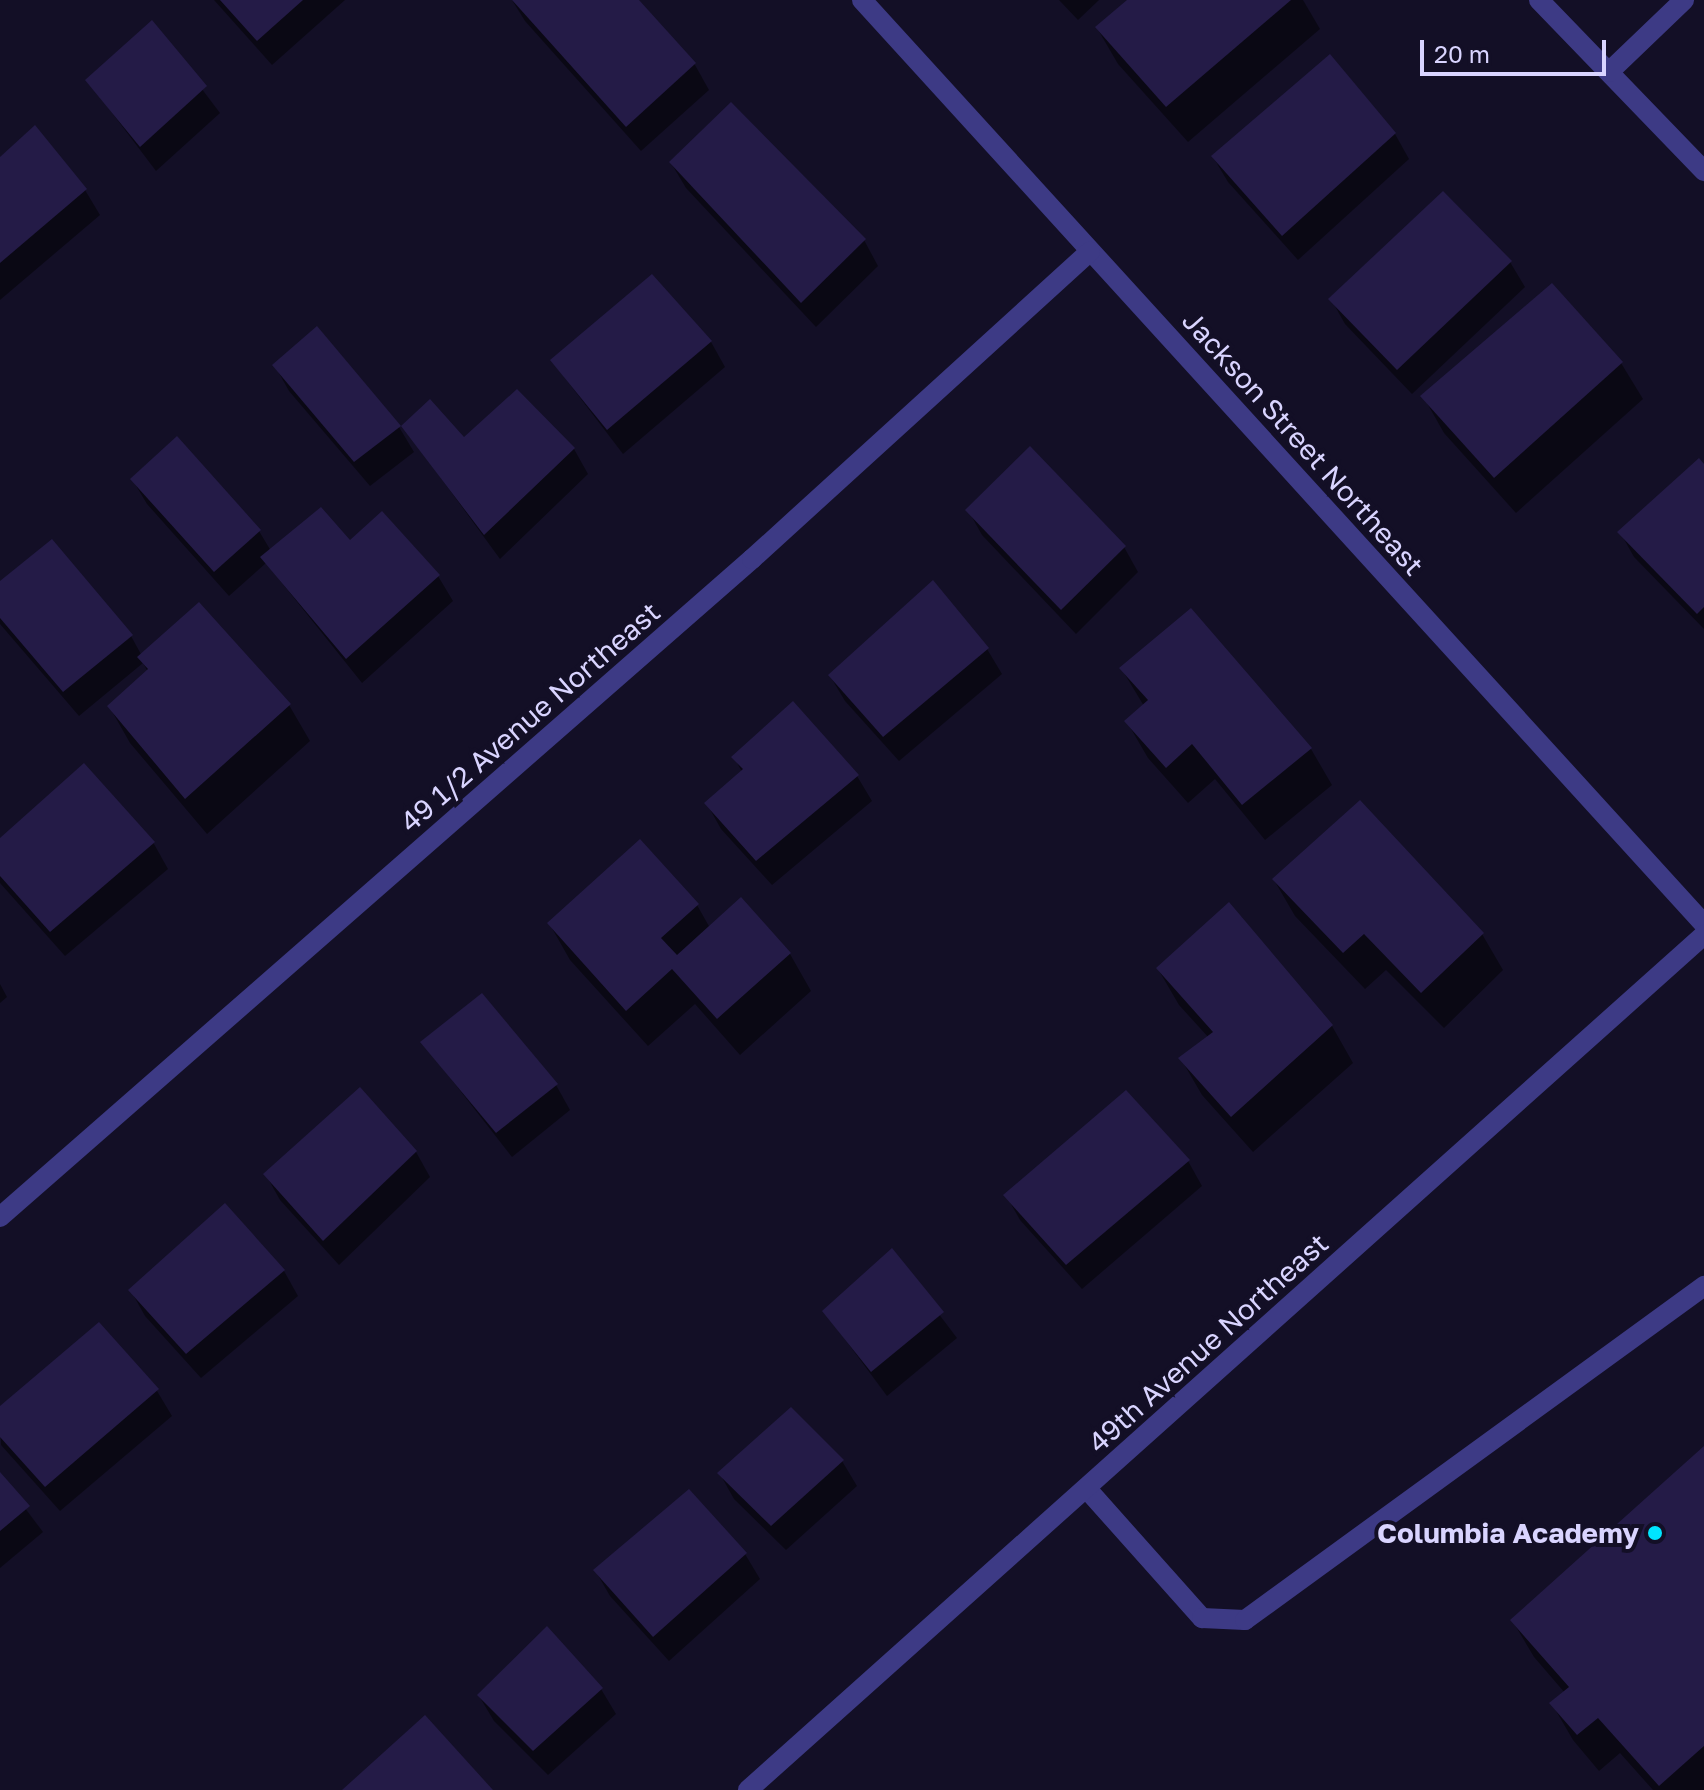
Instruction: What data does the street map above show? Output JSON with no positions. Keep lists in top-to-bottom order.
{
  "streets": {
    "street": ["Jackson Street Northeast", "49 1/2 Avenue Northeast", "49th Avenue Northeast"]
  },
  "crossings": [
    ["Jackson Street Northeast", "49 1/2 Avenue Northeast"]
  ],
  "places": ["Columbia Academy"],
  "scale_bar": "20 m"
}
